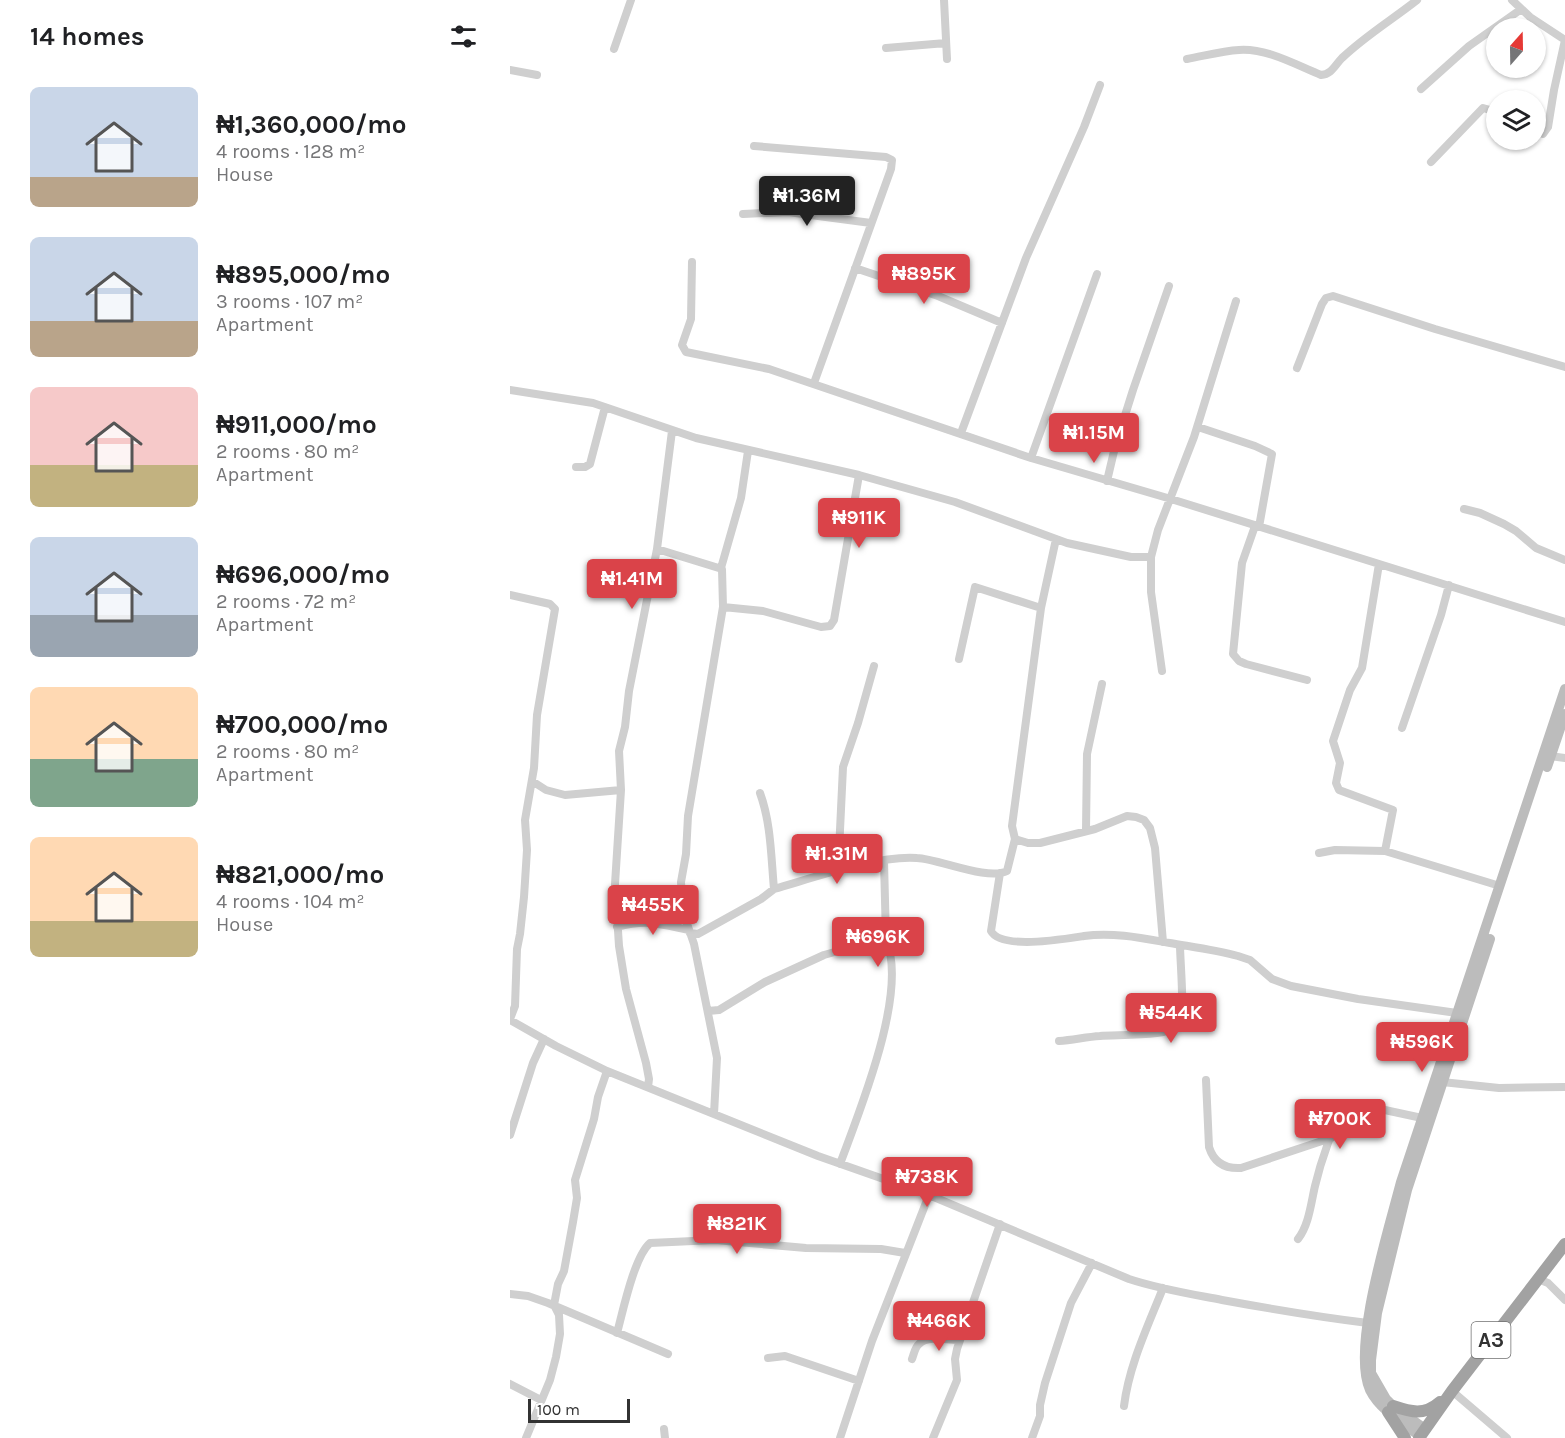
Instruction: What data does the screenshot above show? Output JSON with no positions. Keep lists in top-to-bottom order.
{
  "streets": {
    "highway": ["A3"]
  },
  "scale_bar": "100 m",
  "north": "top",
  "page": {
    "heading": "14 homes",
    "list": [
      {
        "name": "₦1,360,000/mo",
        "note": "4 rooms · 128 m² · House"
      },
      {
        "name": "₦895,000/mo",
        "note": "3 rooms · 107 m² · Apartment"
      },
      {
        "name": "₦911,000/mo",
        "note": "2 rooms · 80 m² · Apartment"
      },
      {
        "name": "₦696,000/mo",
        "note": "2 rooms · 72 m² · Apartment"
      },
      {
        "name": "₦700,000/mo",
        "note": "2 rooms · 80 m² · Apartment"
      },
      {
        "name": "₦821,000/mo",
        "note": "4 rooms · 104 m² · House"
      }
    ],
    "price": [
      "₦1.36M",
      "₦895K",
      "₦1.15M",
      "₦911K",
      "₦1.41M",
      "₦1.31M",
      "₦455K",
      "₦696K",
      "₦544K",
      "₦596K",
      "₦700K",
      "₦738K",
      "₦821K",
      "₦466K"
    ],
    "scale": "100 m"
  }
}
